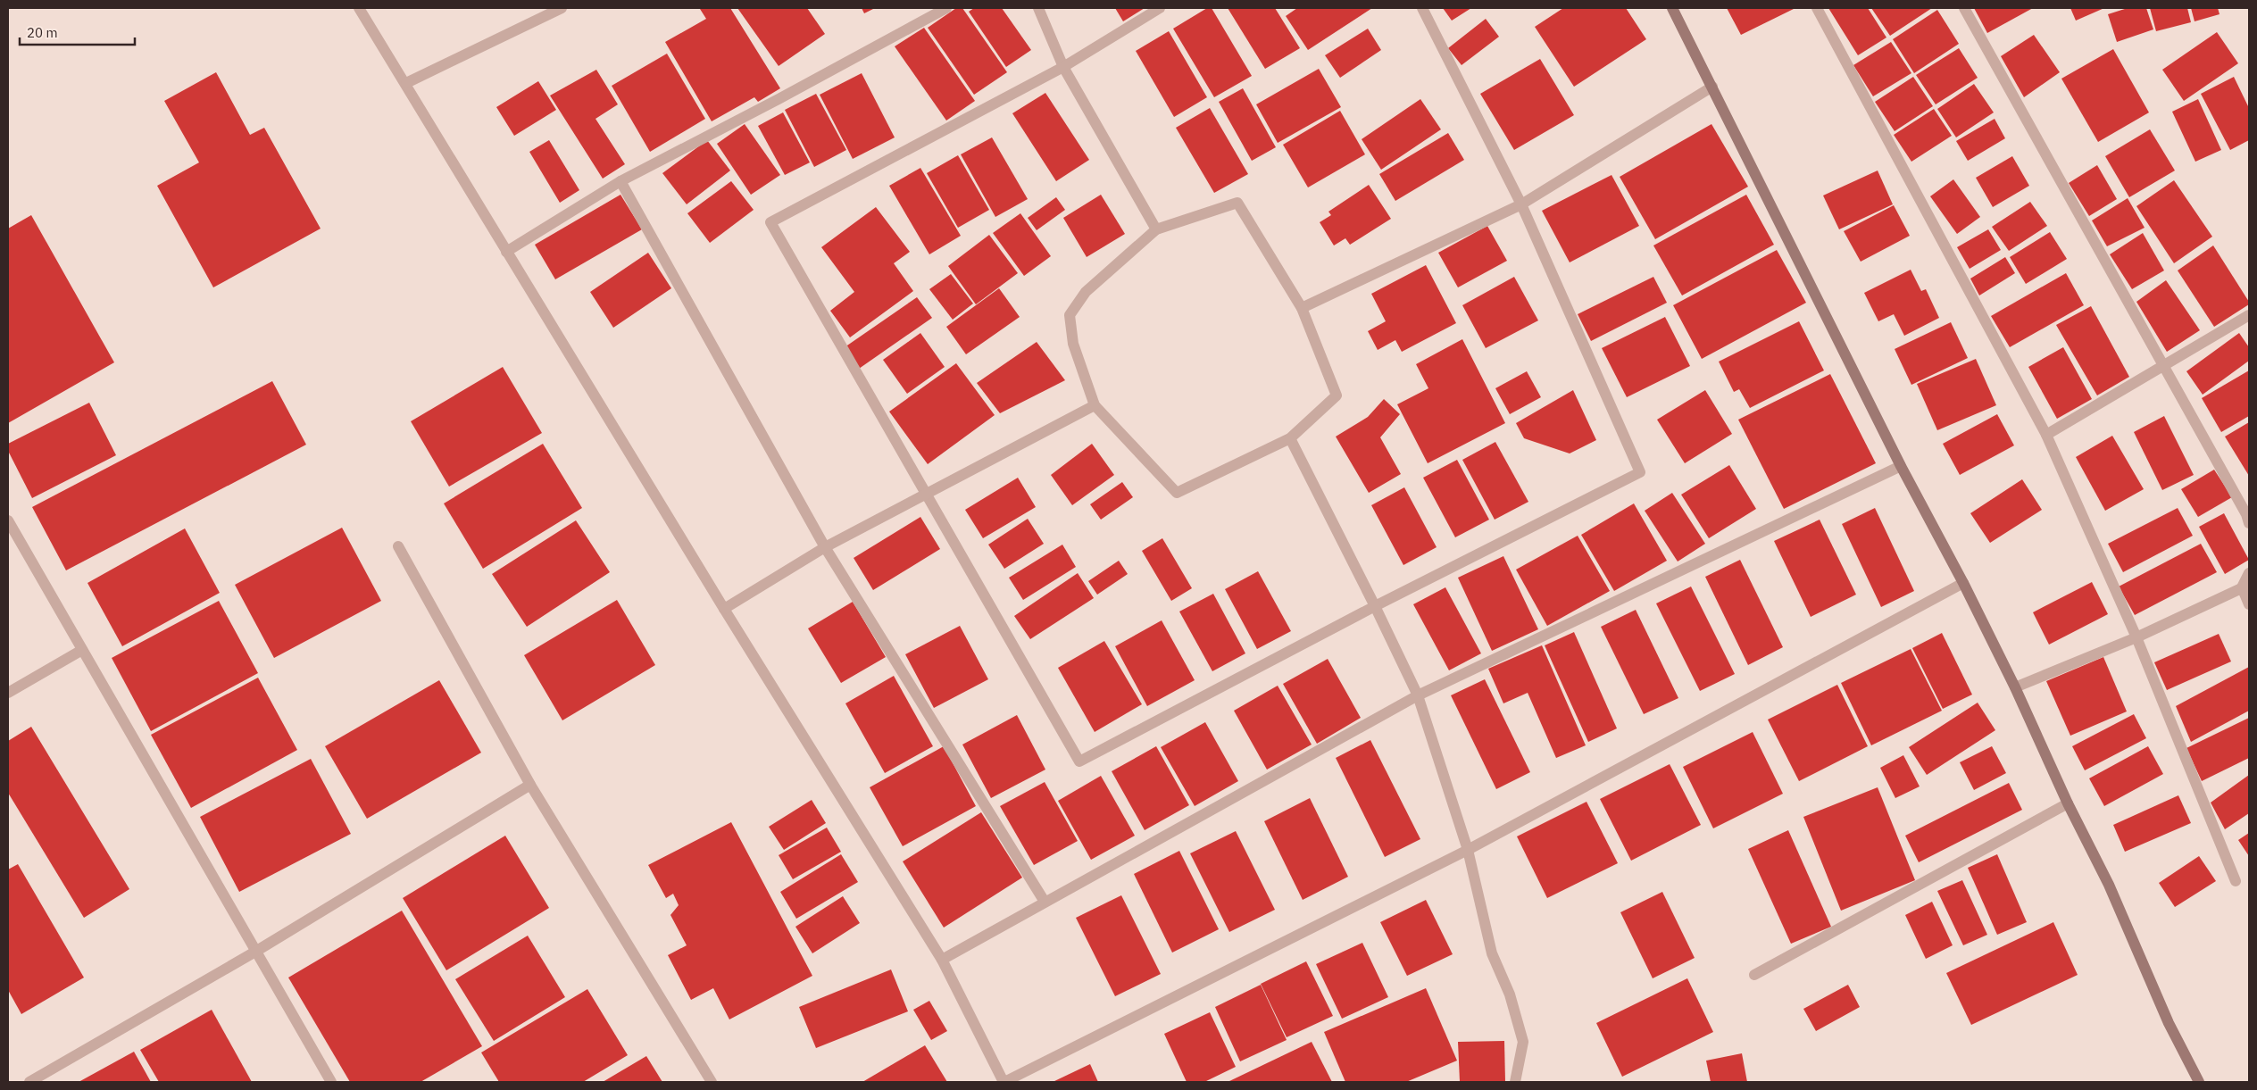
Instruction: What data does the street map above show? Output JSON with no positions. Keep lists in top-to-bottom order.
{
  "scale_bar": "20 m"
}
